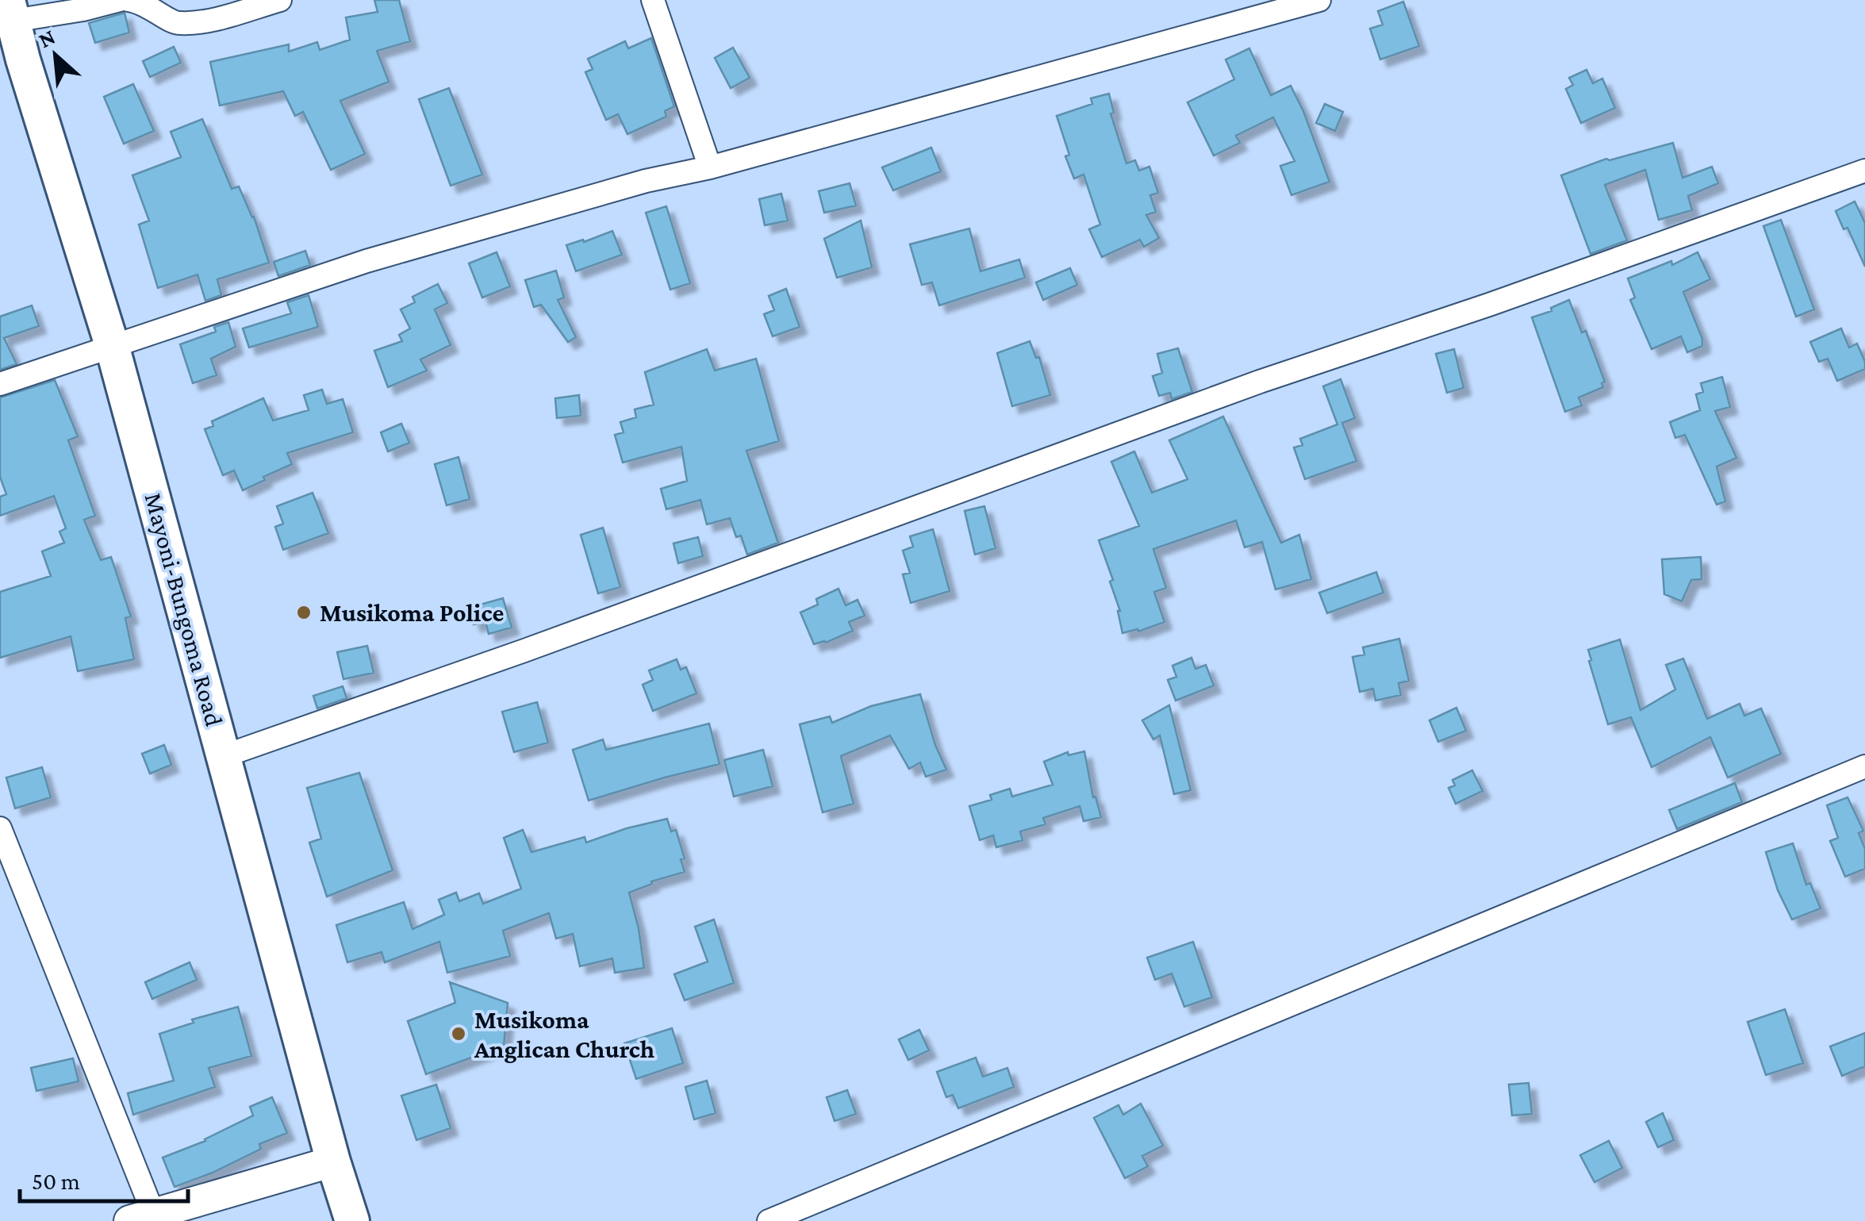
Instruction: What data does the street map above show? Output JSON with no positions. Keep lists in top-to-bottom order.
{
  "streets": {
    "main road": ["Mayoni-Bungoma Road"]
  },
  "places": ["Musikoma Police", "Musikoma Anglican Church"],
  "scale_bar": "50 m",
  "north": "top left"
}
